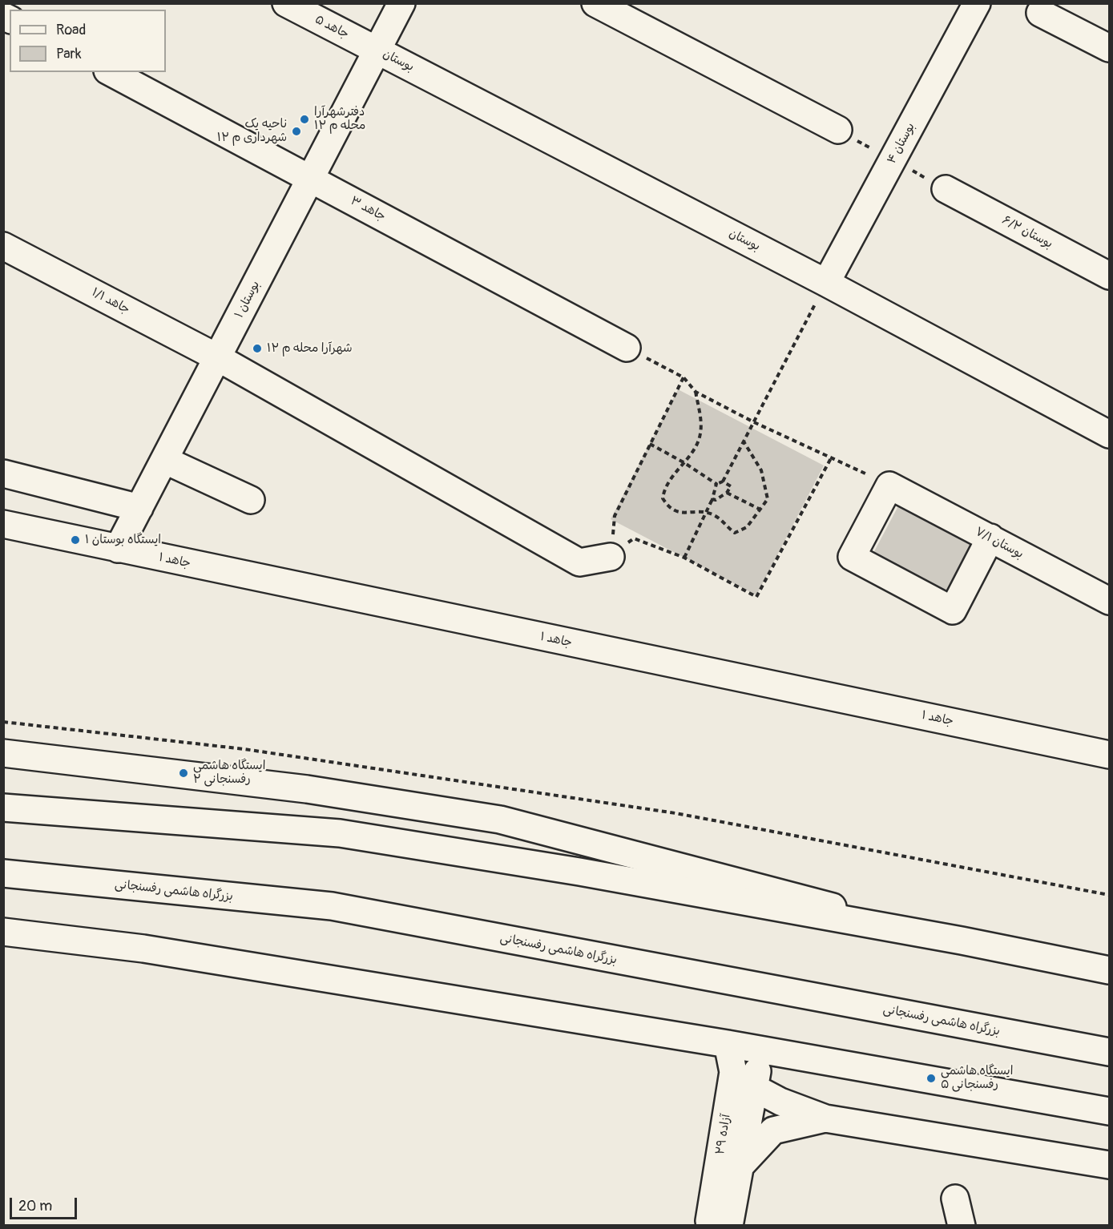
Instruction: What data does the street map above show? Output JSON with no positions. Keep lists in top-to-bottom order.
{
  "streets": {
    "main road": [
      "جاهد ۵",
      "بوستان",
      "بوستان ۴",
      "جاهد ۳",
      "بوستان ۶/۲",
      "بوستان ۱",
      "جاهد ۱/۱",
      "بوستان ۷/۱",
      "جاهد ۱",
      "بزرگراه هاشمی رفسنجانی",
      "آزاده ۲۹"
    ]
  },
  "crossings": [
    ["جاهد ۵", "بوستان"],
    ["جاهد ۵", "بوستان ۱"],
    ["بوستان", "بوستان ۴"],
    ["بوستان", "بوستان ۱"],
    ["جاهد ۳", "بوستان ۱"],
    ["بوستان ۱", "جاهد ۱/۱"],
    ["بوستان ۱", "جاهد ۱"]
  ],
  "places": [
    "دفترشهرآرا محله م ۱۲",
    "ناحیه یک شهرداری م ۱۲",
    "شهرآرا محله م ۱۲",
    "ایستگاه بوستان ۱",
    "ایستگاه هاشمی رفسنجانی ۲",
    "ایستگاه هاشمی رفسنجانی ۵"
  ],
  "legend": ["Road", "Park"],
  "scale_bar": "20 m"
}
